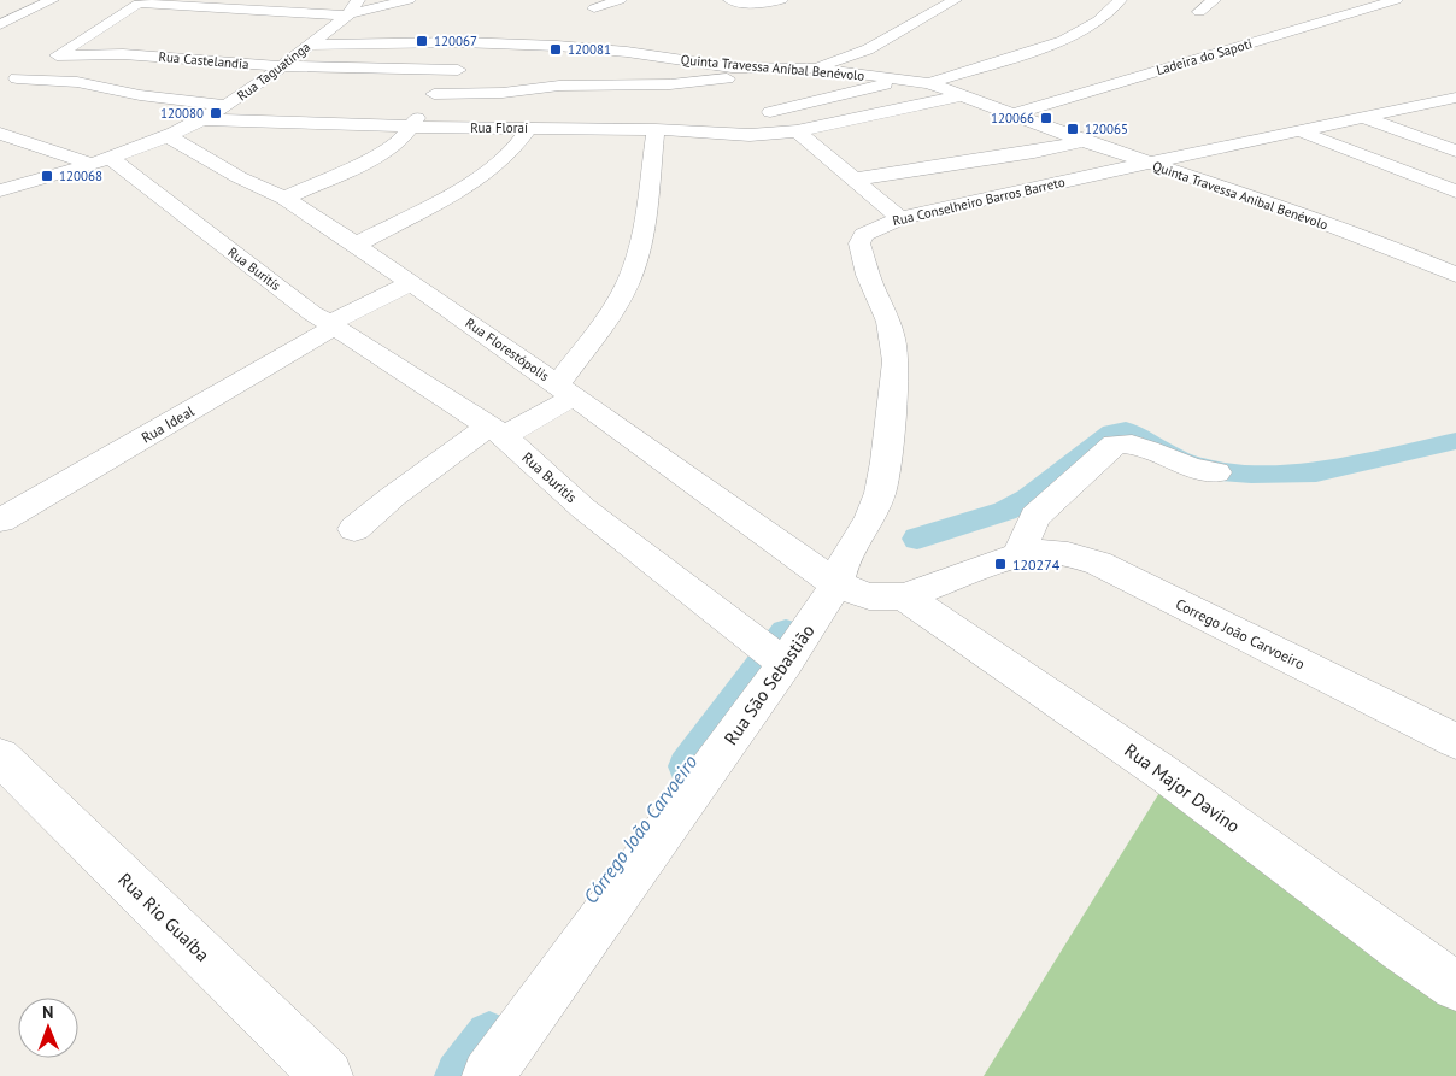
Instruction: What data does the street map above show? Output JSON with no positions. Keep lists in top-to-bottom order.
{
  "streets": {
    "street": [
      "Ladeira do Sapoti",
      "Rua Castelandia",
      "Quinta Travessa Aníbal Benévolo",
      "Rua Taguatinga",
      "Rua Floraí",
      "Rua Conselheiro Barros Barreto",
      "Rua Buritís",
      "Rua Florestópolis",
      "Rua Ideal",
      "Rua Buritis",
      "Corrego João Carvoeiro",
      "Rua São Sebastião",
      "Rua Major Davino",
      "Rua Rio Guaíba"
    ]
  },
  "crossings": [
    ["Ladeira do Sapoti", "Quinta Travessa Aníbal Benévolo"],
    ["Rua Castelandia", "Rua Taguatinga"],
    ["Quinta Travessa Aníbal Benévolo", "Rua Taguatinga"],
    ["Quinta Travessa Aníbal Benévolo", "Rua Floraí"],
    ["Quinta Travessa Aníbal Benévolo", "Rua Conselheiro Barros Barreto"],
    ["Rua Taguatinga", "Rua Floraí"],
    ["Rua Taguatinga", "Rua Buritís"],
    ["Rua Taguatinga", "Rua Florestópolis"],
    ["Rua Conselheiro Barros Barreto", "Rua Florestópolis"],
    ["Rua Conselheiro Barros Barreto", "Rua São Sebastião"],
    ["Rua Buritís", "Rua Ideal"],
    ["Rua Buritís", "Rua Buritis"],
    ["Rua Florestópolis", "Corrego João Carvoeiro"],
    ["Rua Florestópolis", "Rua São Sebastião"],
    ["Rua Florestópolis", "Rua Major Davino"],
    ["Rua Ideal", "Rua Buritis"],
    ["Rua Buritis", "Rua São Sebastião"],
    ["Corrego João Carvoeiro", "Rua Major Davino"]
  ],
  "water": ["Córrego João Carvoeiro"],
  "places": {
    "transit": [
      "120067",
      "120081",
      "120080",
      "120066",
      "120065",
      "120068",
      "120274"
    ]
  },
  "north": "top"
}
